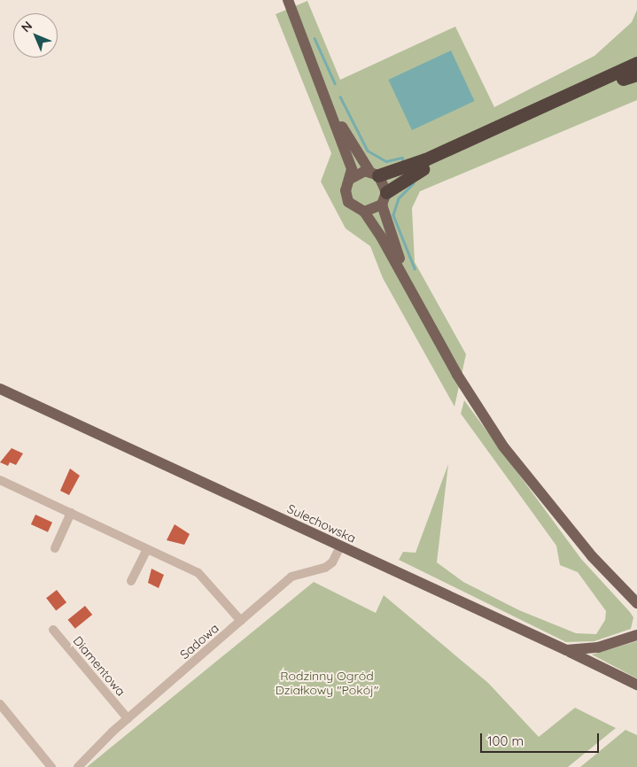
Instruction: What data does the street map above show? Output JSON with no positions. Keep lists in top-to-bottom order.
{
  "streets": {
    "main road": ["Sulechowska"],
    "street": ["Sadowa", "Diamentowa"]
  },
  "crossings": [
    ["Sulechowska", "Sadowa"],
    ["Sadowa", "Diamentowa"]
  ],
  "parks": ["Rodzinny Ogród Działkowy \"Pokój\""],
  "scale_bar": "100 m",
  "north": "top left"
}
